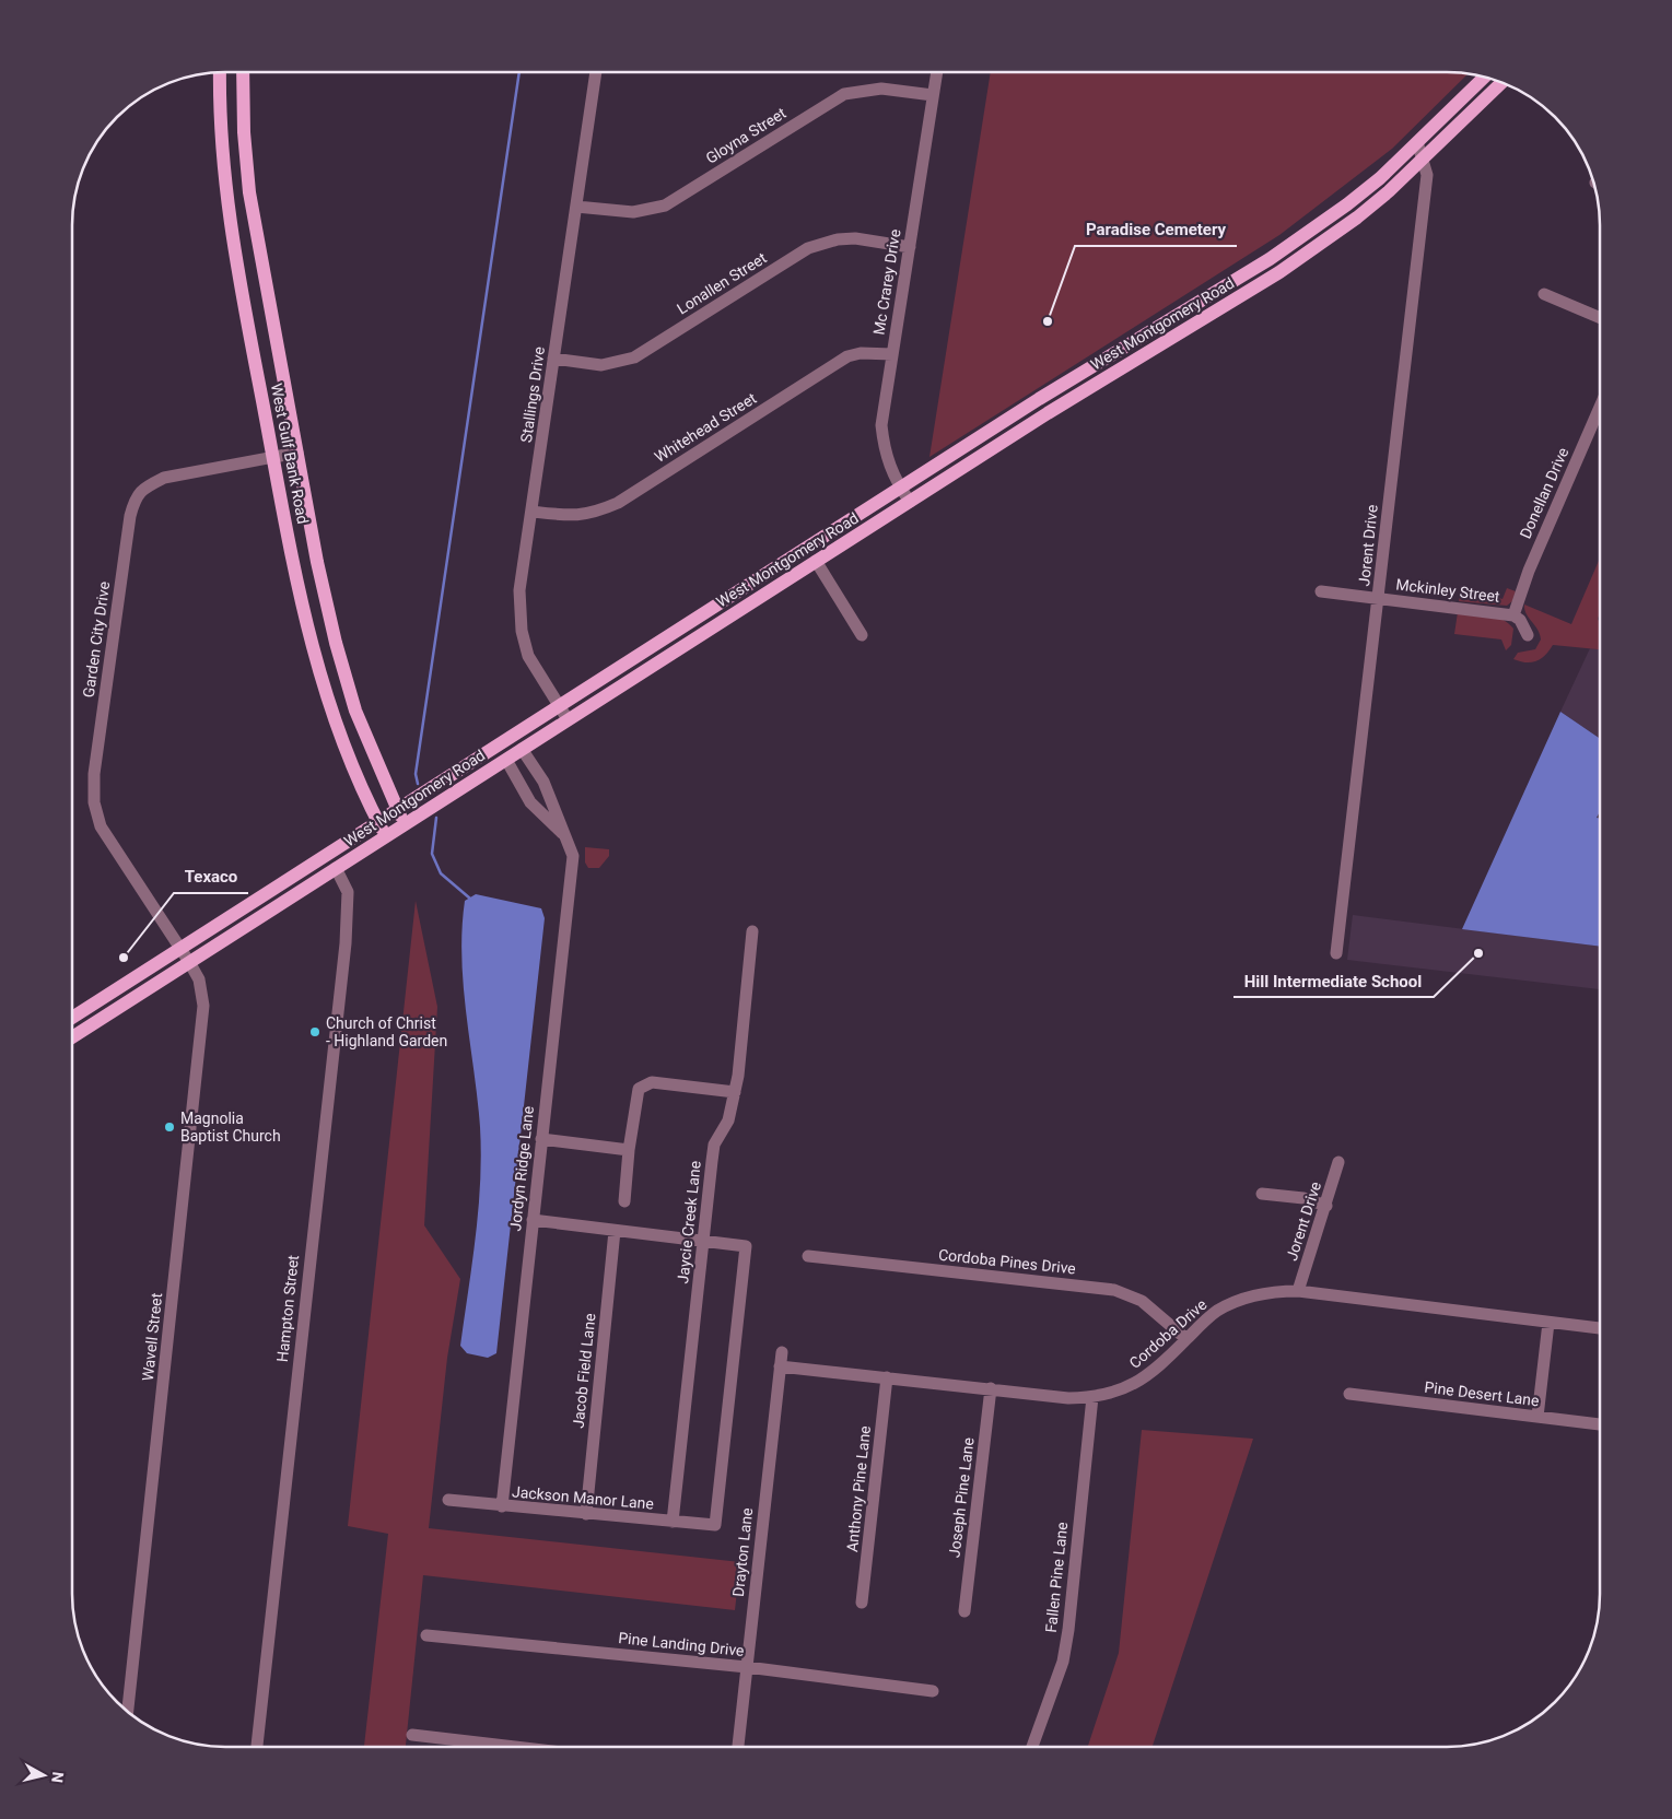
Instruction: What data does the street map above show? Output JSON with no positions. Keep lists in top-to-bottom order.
{
  "streets": {
    "main road": ["West Montgomery Road", "West Gulf Bank Road"],
    "street": [
      "Gloyna Street",
      "Mc Crarey Drive",
      "Lonallen Street",
      "Stallings Drive",
      "Whitehead Street",
      "Donellan Drive",
      "Jorent Drive",
      "Mckinley Street",
      "Garden City Drive",
      "Jordyn Ridge Lane",
      "Jaycie Creek Lane",
      "Cordoba Pines Drive",
      "Hampton Street",
      "Cordoba Drive",
      "Wavell Street",
      "Jacob Field Lane",
      "Pine Desert Lane",
      "Anthony Pine Lane",
      "Jackson Manor Lane",
      "Joseph Pine Lane",
      "Drayton Lane",
      "Fallen Pine Lane",
      "Pine Landing Drive"
    ]
  },
  "crossings": [
    ["Gloyna Street", "Mc Crarey Drive"],
    ["Gloyna Street", "Stallings Drive"],
    ["Mc Crarey Drive", "Lonallen Street"],
    ["Mc Crarey Drive", "West Montgomery Road"],
    ["Mc Crarey Drive", "Whitehead Street"],
    ["Lonallen Street", "Stallings Drive"],
    ["West Montgomery Road", "Stallings Drive"],
    ["West Montgomery Road", "West Gulf Bank Road"],
    ["West Montgomery Road", "Jorent Drive"],
    ["West Montgomery Road", "Garden City Drive"],
    ["West Montgomery Road", "Jordyn Ridge Lane"],
    ["West Montgomery Road", "Hampton Street"],
    ["West Montgomery Road", "Wavell Street"],
    ["Stallings Drive", "Whitehead Street"],
    ["West Gulf Bank Road", "Garden City Drive"],
    ["Donellan Drive", "Mckinley Street"],
    ["Jorent Drive", "Mckinley Street"],
    ["Jorent Drive", "Cordoba Drive"],
    ["Garden City Drive", "Wavell Street"],
    ["Jordyn Ridge Lane", "Jackson Manor Lane"],
    ["Jaycie Creek Lane", "Jackson Manor Lane"],
    ["Cordoba Pines Drive", "Cordoba Drive"],
    ["Cordoba Drive", "Anthony Pine Lane"],
    ["Cordoba Drive", "Joseph Pine Lane"],
    ["Cordoba Drive", "Drayton Lane"],
    ["Cordoba Drive", "Fallen Pine Lane"],
    ["Jacob Field Lane", "Jackson Manor Lane"],
    ["Drayton Lane", "Pine Landing Drive"]
  ],
  "places": [
    "Paradise Cemetery",
    "Hill Intermediate School",
    "Texaco",
    "Church of Christ - Highland Garden",
    "Magnolia Baptist Church"
  ],
  "north": "right"
}
